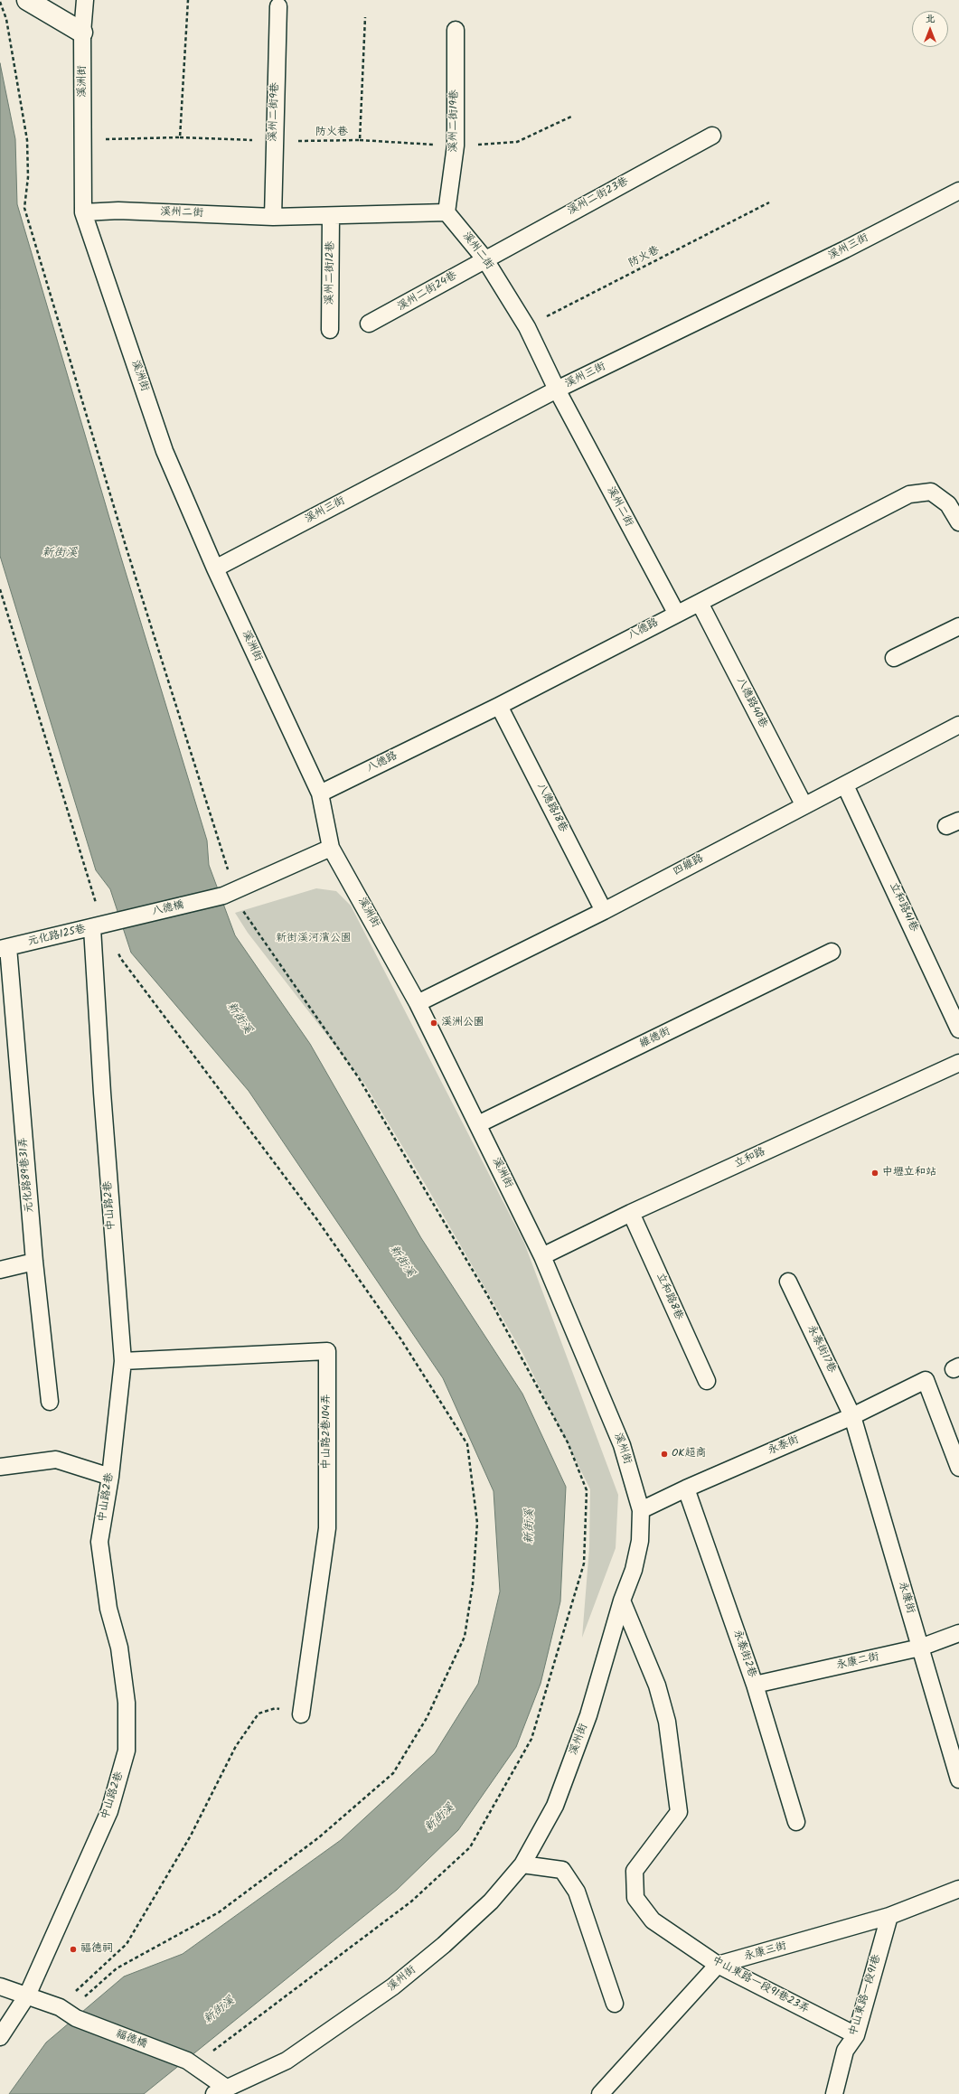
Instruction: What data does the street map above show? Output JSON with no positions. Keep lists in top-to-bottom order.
{
  "streets": {
    "lane": [
      "溪洲街",
      "溪州二街9巷",
      "溪州二街19巷",
      "溪州二街23巷",
      "溪州二街",
      "溪州三街",
      "溪州二街12巷",
      "溪州二街24巷",
      "八德路",
      "八德路40巷",
      "八德路18巷",
      "四維路",
      "立和路41巷",
      "八德橋",
      "元化路125巷",
      "維德街",
      "立和路",
      "元化路89巷31弄",
      "中山路2巷",
      "立和路8巷",
      "永泰街17巷",
      "中山路2巷104弄",
      "永泰街",
      "溪州街",
      "永康街",
      "永泰街2巷",
      "永康二街",
      "永康三街",
      "中山東路一段91巷23弄",
      "中山東路一段91巷",
      "福德橋"
    ],
    "path": ["防火巷"]
  },
  "crossings": [
    ["溪洲街", "防火巷"],
    ["溪洲街", "溪州二街"],
    ["溪洲街", "溪州三街"],
    ["溪洲街", "八德路"],
    ["溪洲街", "四維路"],
    ["溪洲街", "八德橋"],
    ["溪洲街", "維德街"],
    ["溪洲街", "立和路"],
    ["溪洲街", "溪州街"],
    ["溪州二街9巷", "防火巷"],
    ["溪州二街9巷", "溪州二街"],
    ["溪州二街19巷", "溪州二街"],
    ["防火巷", "溪州二街"],
    ["溪州二街23巷", "溪州二街"],
    ["溪州二街23巷", "溪州二街24巷"],
    ["溪州二街", "溪州三街"],
    ["溪州二街", "溪州二街12巷"],
    ["溪州二街", "溪州二街24巷"],
    ["溪州二街", "八德路"],
    ["八德路", "八德路40巷"],
    ["八德路", "八德路18巷"],
    ["八德路40巷", "四維路"],
    ["八德路18巷", "四維路"],
    ["四維路", "立和路41巷"],
    ["八德橋", "元化路125巷"],
    ["元化路125巷", "元化路89巷31弄"],
    ["元化路125巷", "中山路2巷"],
    ["立和路", "立和路8巷"],
    ["立和路", "溪州街"],
    ["中山路2巷", "中山路2巷104弄"],
    ["中山路2巷", "福德橋"],
    ["永泰街17巷", "永泰街"],
    ["永泰街17巷", "永康街"],
    ["永泰街", "溪州街"],
    ["永泰街", "永康街"],
    ["永泰街", "永泰街2巷"],
    ["溪州街", "中山東路一段91巷23弄"],
    ["溪州街", "福德橋"],
    ["永康街", "永康二街"],
    ["永泰街2巷", "永康二街"],
    ["永康三街", "中山東路一段91巷23弄"],
    ["永康三街", "中山東路一段91巷"],
    ["中山東路一段91巷23弄", "中山東路一段91巷"]
  ],
  "water": ["新街溪"],
  "parks": ["新街溪河濱公園"],
  "places": [
    "溪洲公園",
    "中壢立和站",
    "OK超商",
    "福德祠"
  ],
  "north": "top"
}
